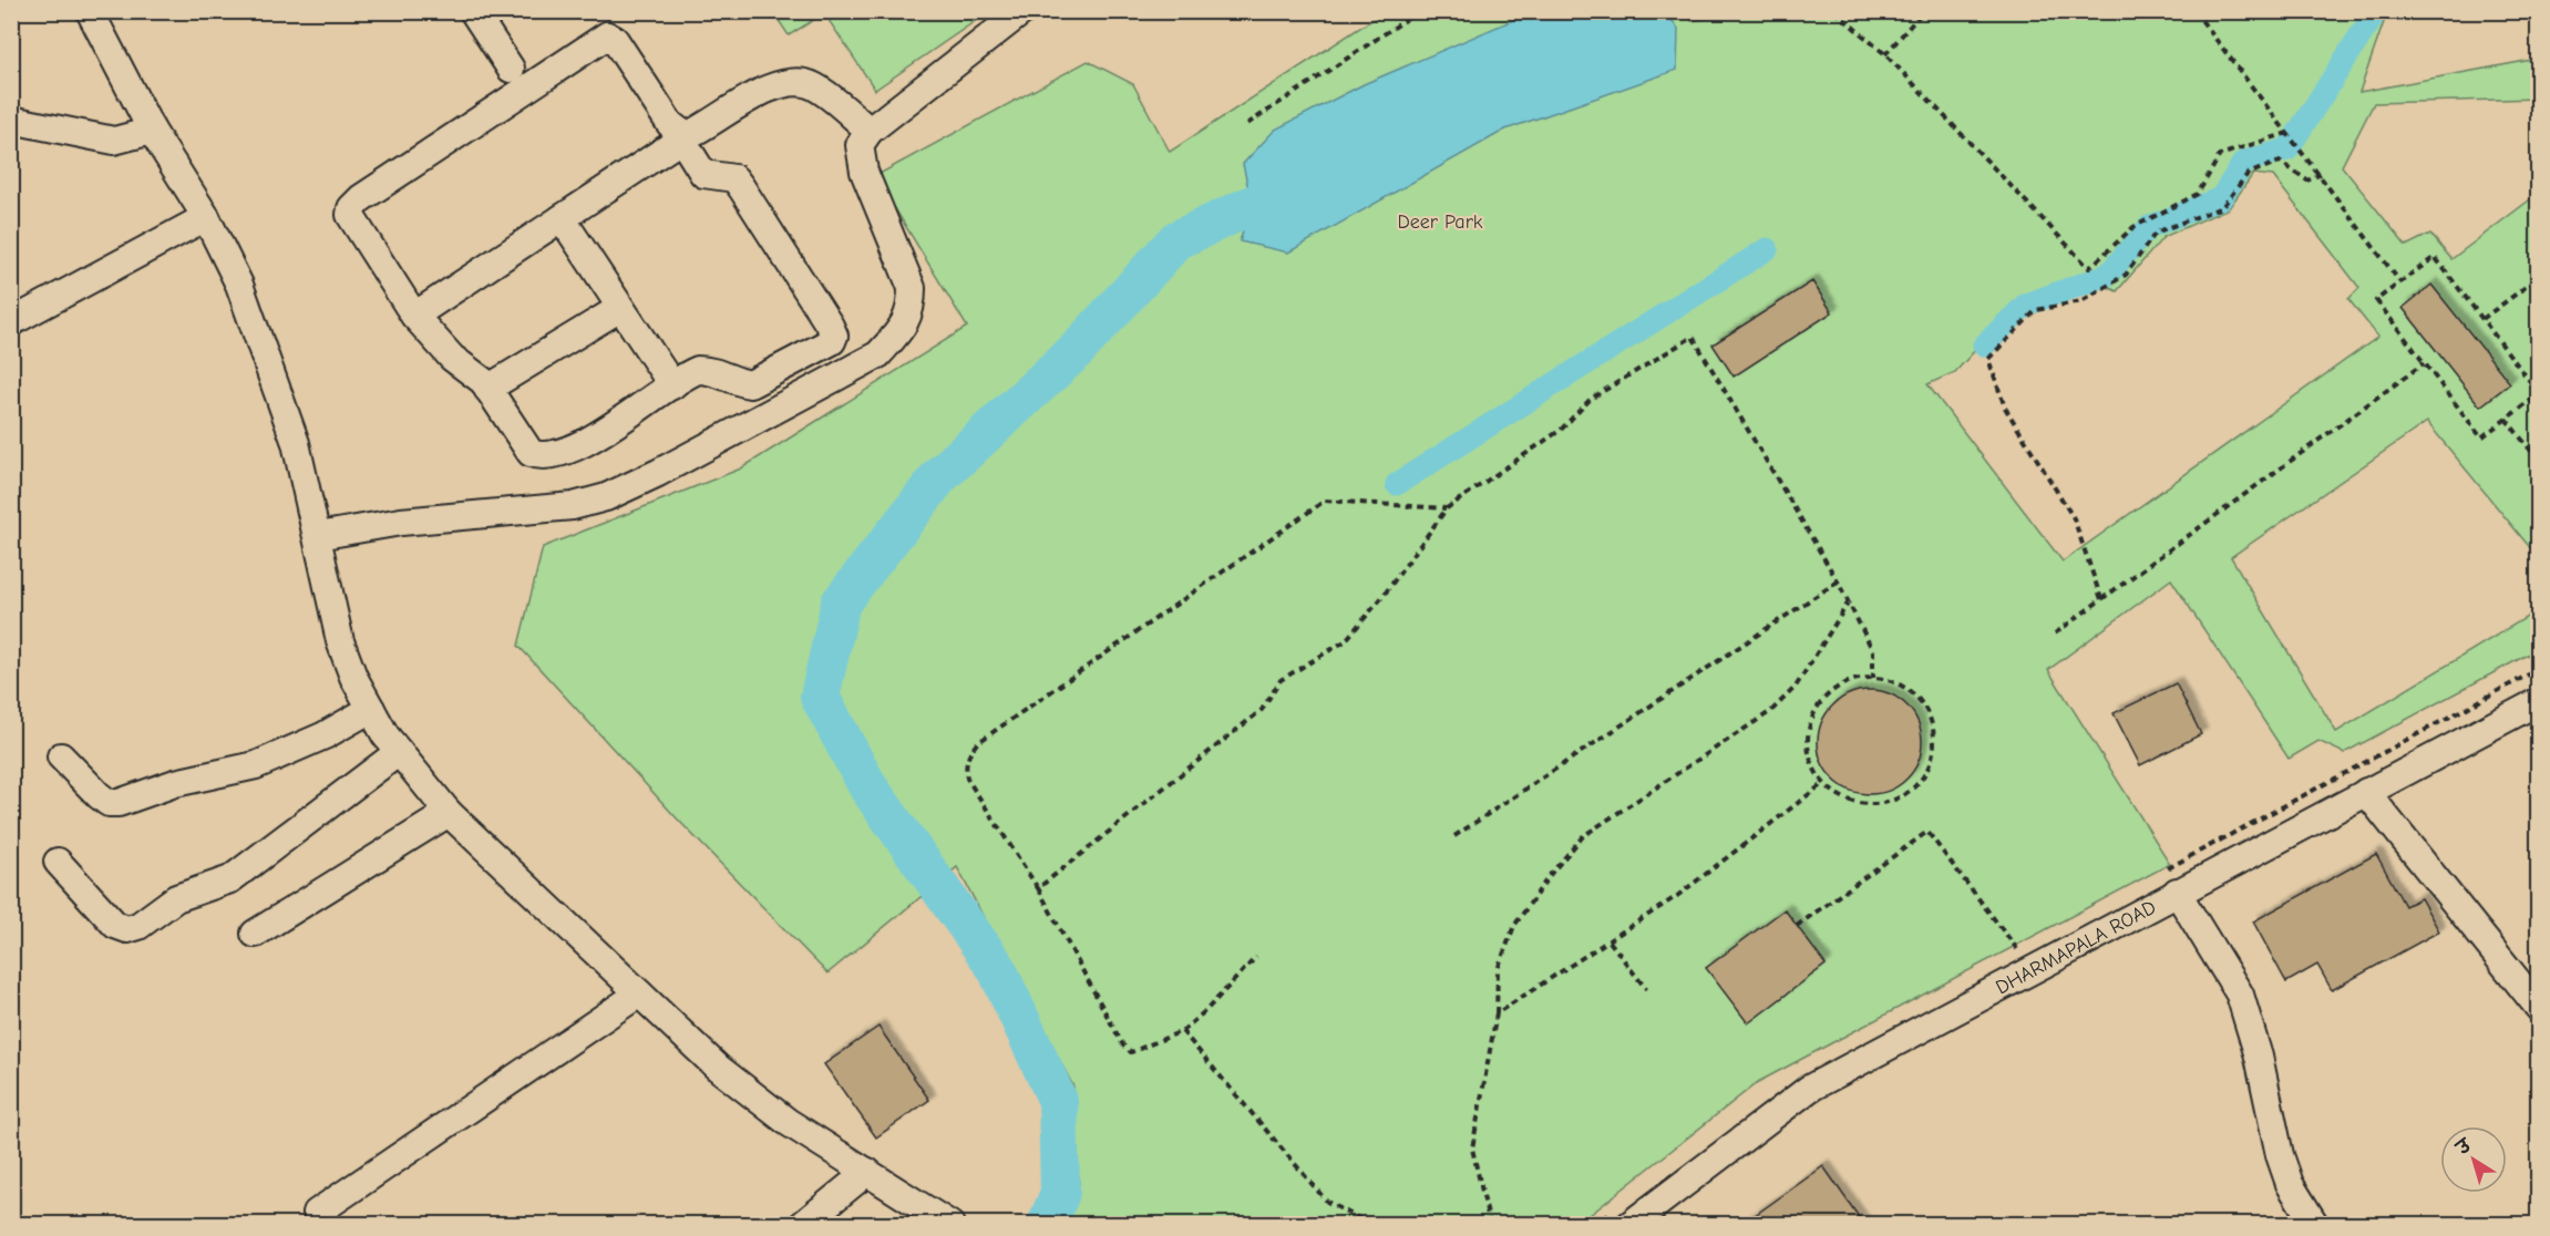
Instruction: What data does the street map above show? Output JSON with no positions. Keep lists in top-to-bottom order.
{
  "streets": {
    "street": ["DHARMAPALA ROAD"]
  },
  "parks": ["Deer Park"],
  "north": "top left"
}
